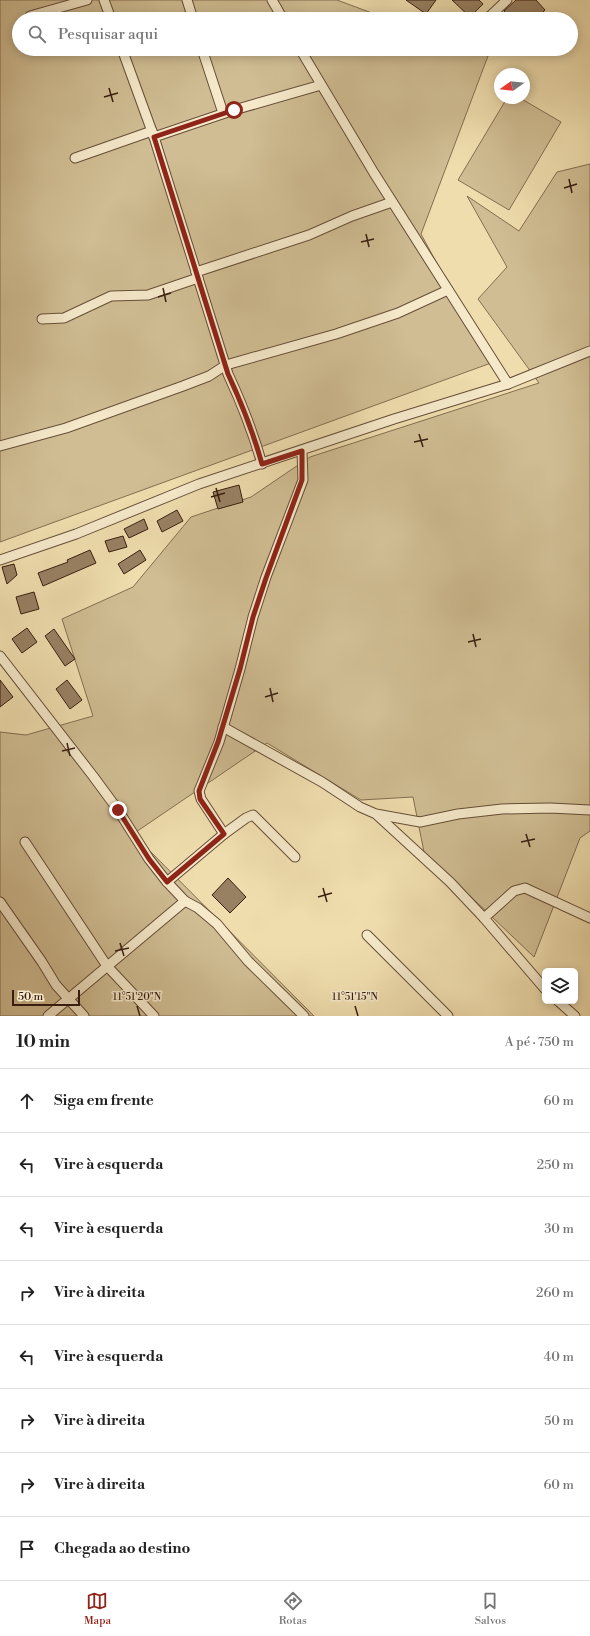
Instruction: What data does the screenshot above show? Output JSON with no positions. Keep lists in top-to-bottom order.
{
  "scale_bar": "50 m",
  "north": "left",
  "page": {
    "search": "Pesquisar aqui",
    "scale": "50 m",
    "heading": ["10 min", "A pé · 750 m"],
    "list": [
      ["Siga em frente", "60 m"],
      ["Vire à esquerda", "250 m"],
      ["Vire à esquerda", "30 m"],
      ["Vire à direita", "260 m"],
      ["Vire à esquerda", "40 m"],
      ["Vire à direita", "50 m"],
      ["Vire à direita", "60 m"],
      "Chegada ao destino"
    ],
    "nav": ["Mapa", "Rotas", "Salvos"]
  },
  "coordinates": ["11°51'20\"N", "11°51'15\"N"]
}
